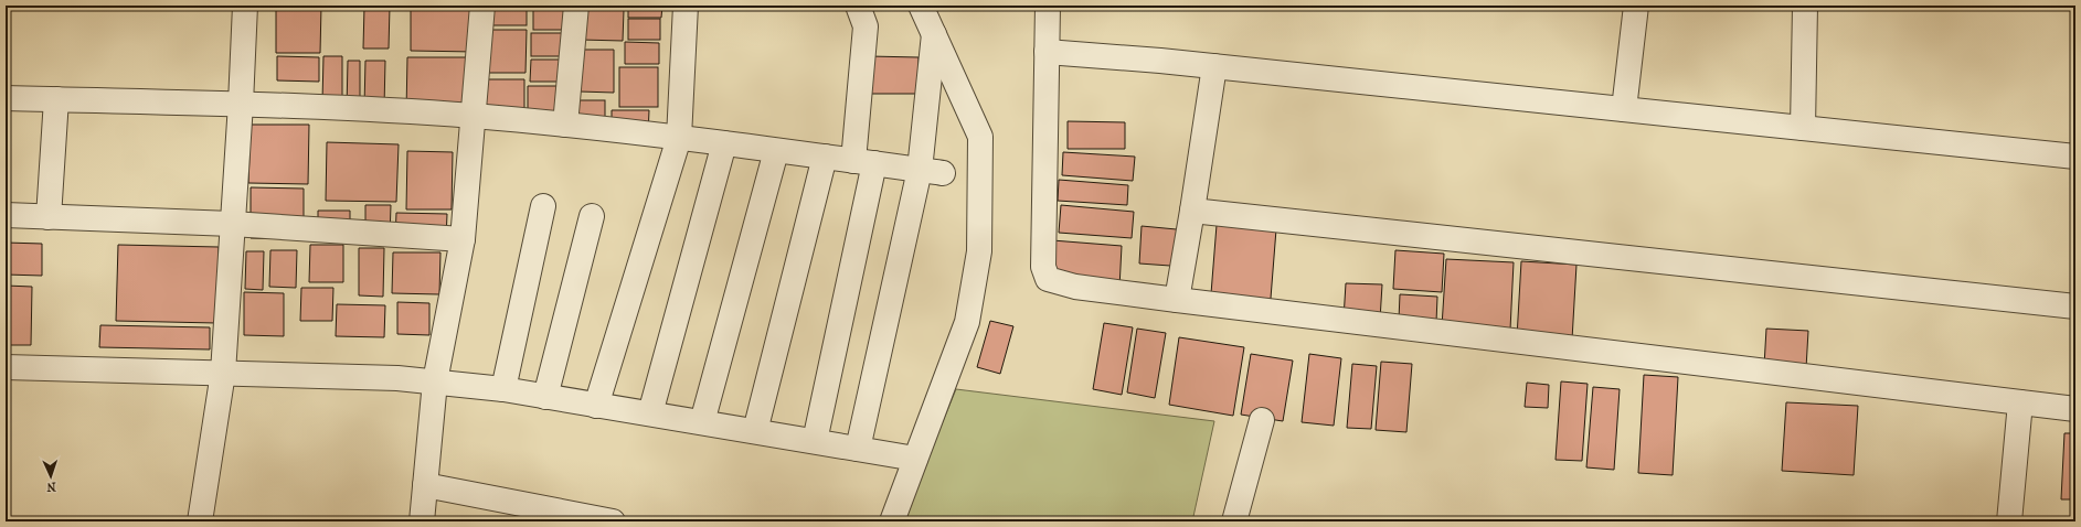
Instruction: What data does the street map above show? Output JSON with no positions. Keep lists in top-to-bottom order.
{
  "north": "bottom"
}
